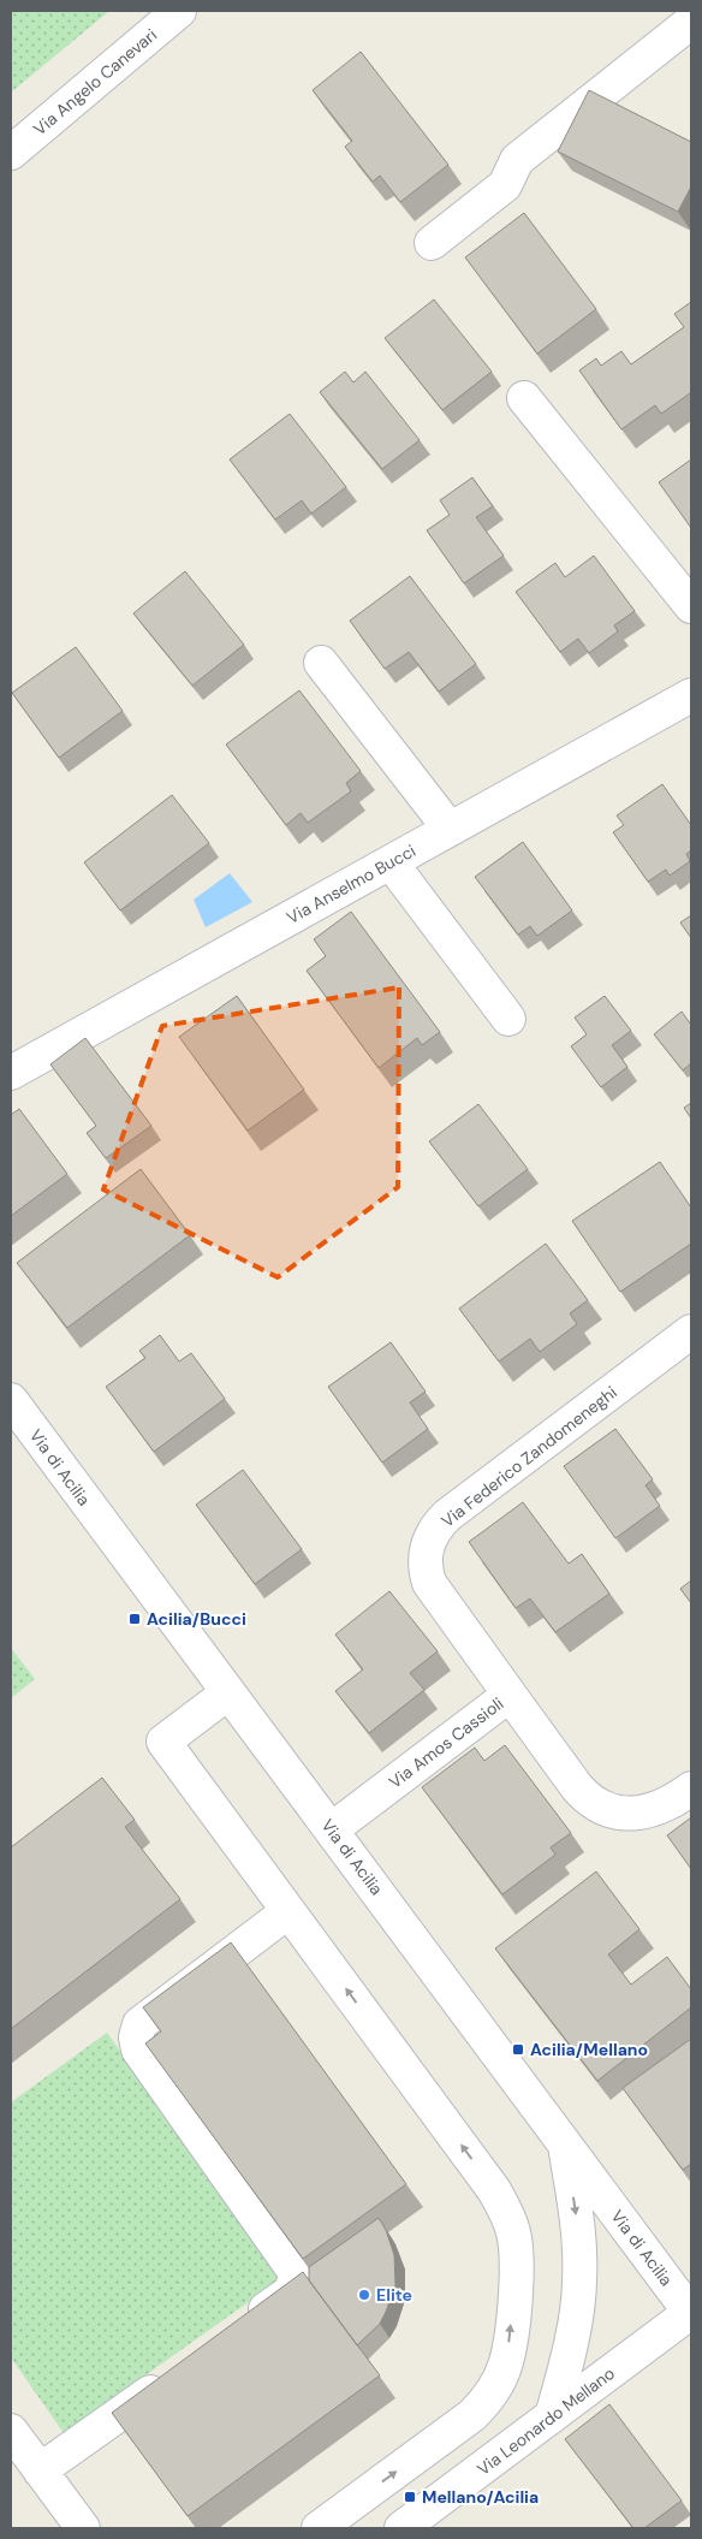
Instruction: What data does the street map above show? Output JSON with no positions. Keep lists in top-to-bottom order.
{
  "streets": {
    "street": [
      "Via Angelo Canevari",
      "Via Anselmo Bucci",
      "Via Federico Zandomeneghi",
      "Via di Acilia",
      "Via Amos Cassioli",
      "Via Leonardo Mellano"
    ]
  },
  "crossings": [
    ["Via Federico Zandomeneghi", "Via Amos Cassioli"],
    ["Via di Acilia", "Via Amos Cassioli"],
    ["Via di Acilia", "Via Leonardo Mellano"]
  ],
  "places": {
    "transit": ["Acilia/Bucci", "Acilia/Mellano", "Mellano/Acilia"],
    "other": ["Elite"]
  }
}
